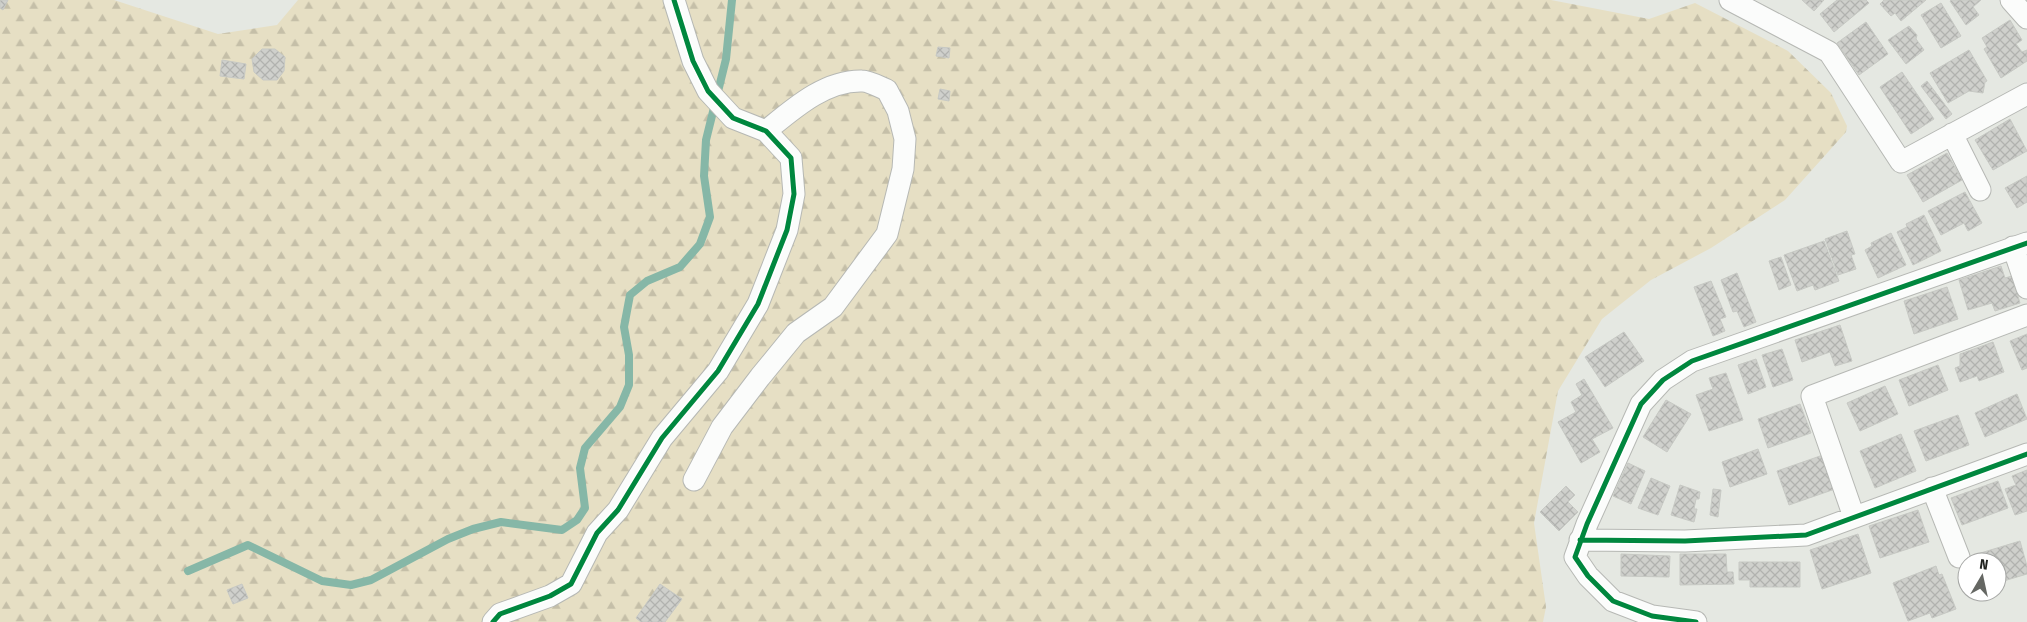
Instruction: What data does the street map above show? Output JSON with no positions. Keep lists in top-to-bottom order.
{
  "north": "top"
}
